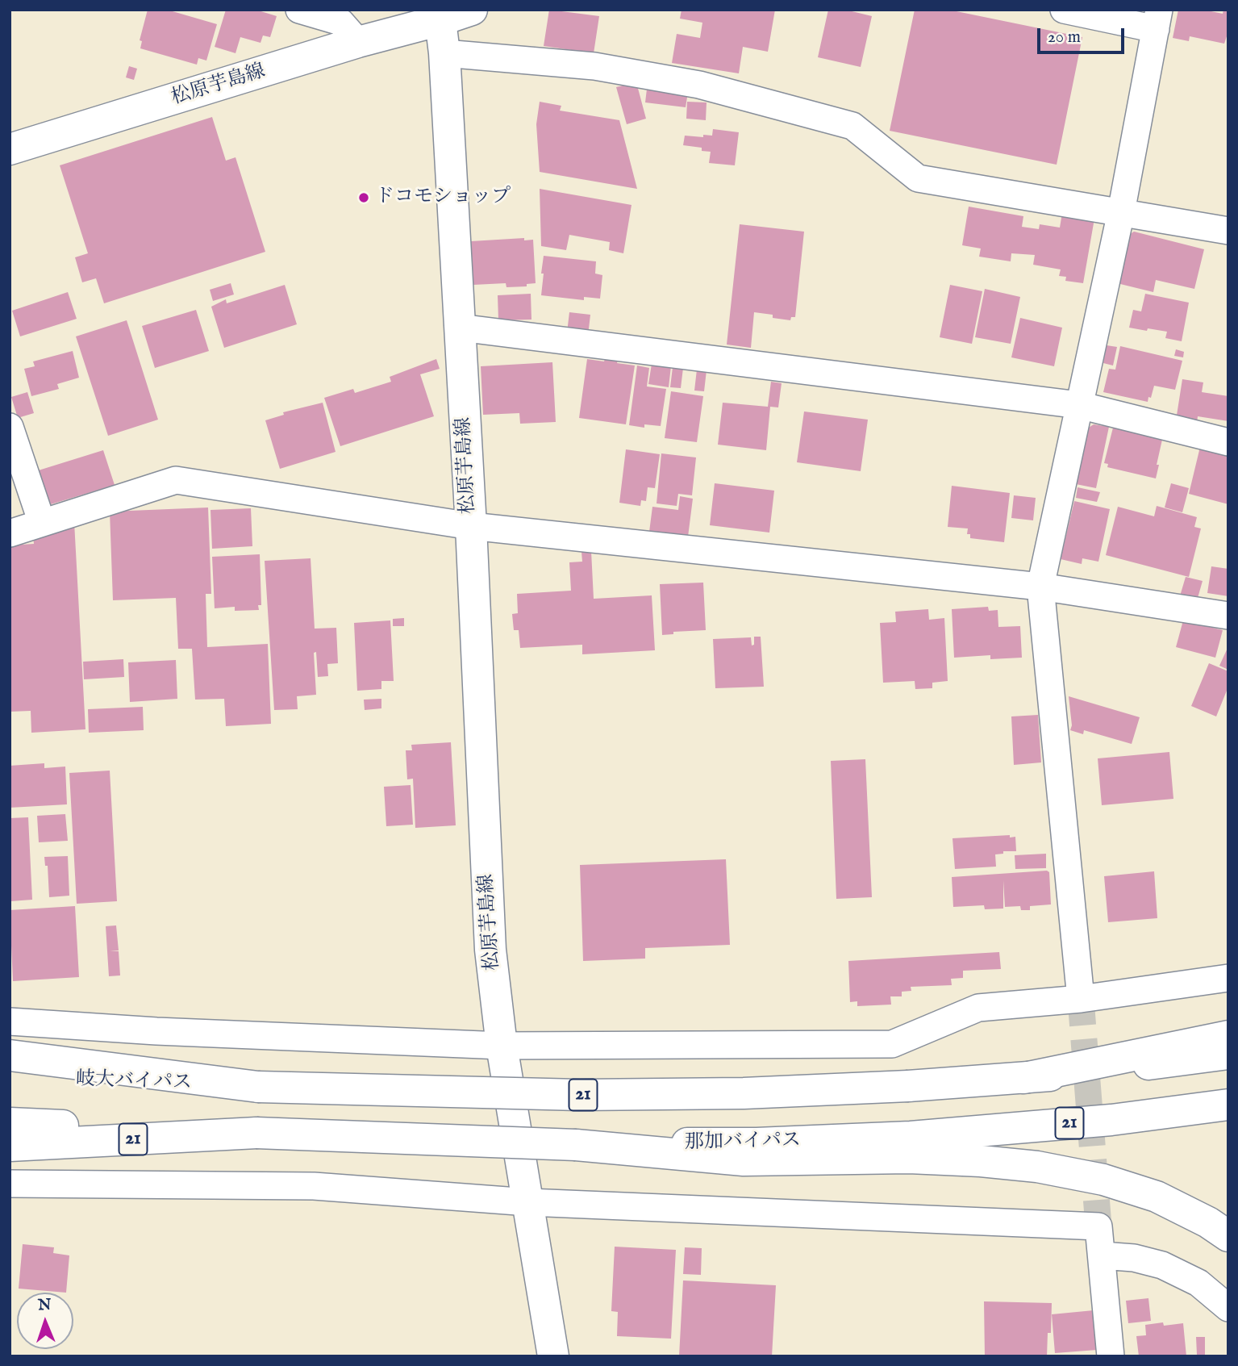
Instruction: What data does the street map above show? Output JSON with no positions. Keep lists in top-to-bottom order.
{
  "streets": {
    "main road": ["松原芋島線", "岐大バイパス", "21"]
  },
  "crossings": [
    ["岐大バイパス", "21"]
  ],
  "places": ["ドコモショップ"],
  "scale_bar": "20 m",
  "north": "top"
}
